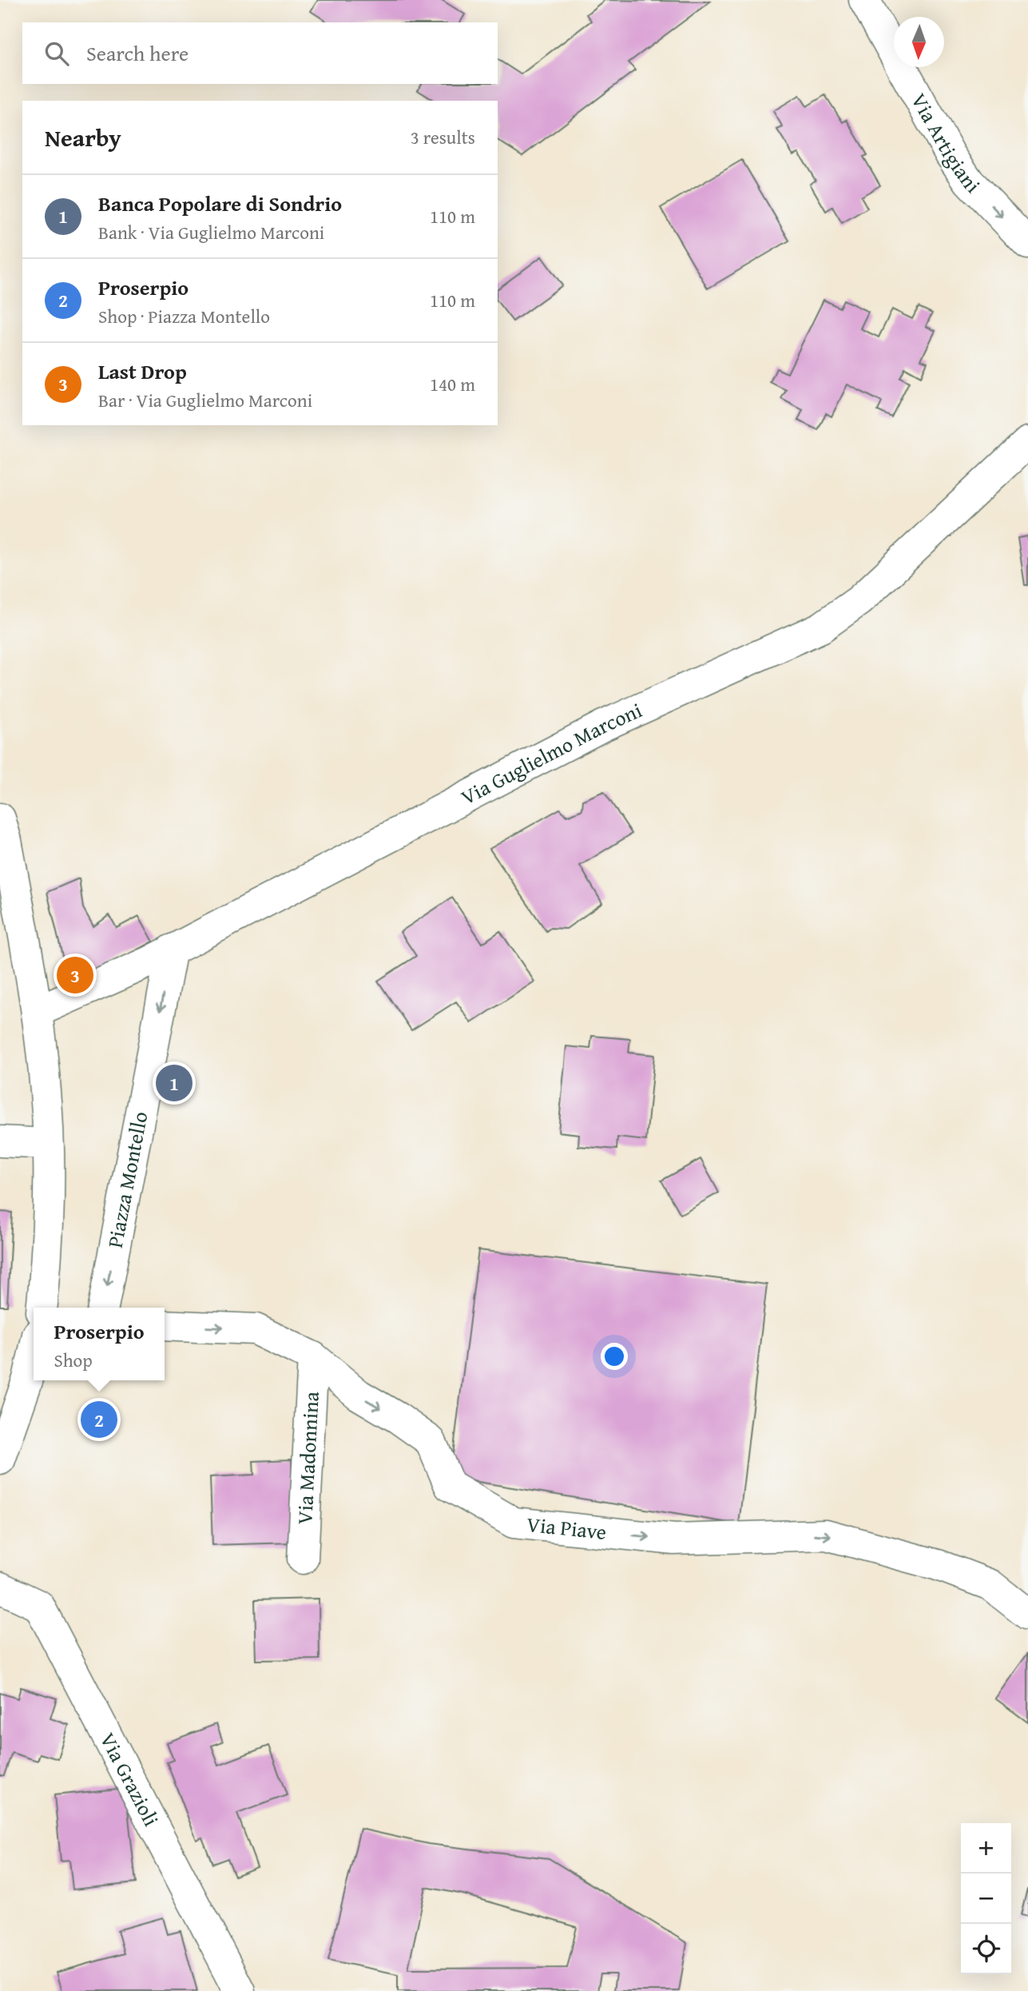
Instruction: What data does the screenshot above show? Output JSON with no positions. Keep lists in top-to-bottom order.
{
  "streets": {
    "street": [
      "Via Artigiani",
      "Via Guglielmo Marconi",
      "Piazza Montello",
      "Via Madonnina",
      "Via Piave",
      "Via Grazioli"
    ]
  },
  "crossings": [
    ["Via Guglielmo Marconi", "Piazza Montello"],
    ["Via Madonnina", "Via Piave"]
  ],
  "one_way": ["Via Artigiani", "Via Piave"],
  "north": "bottom",
  "page": {
    "search": "Search here",
    "heading": ["Nearby", "3 results"],
    "list": [
      {
        "mark": "1",
        "name": "Banca Popolare di Sondrio",
        "note": "Bank · Via Guglielmo Marconi",
        "value": "110 m"
      },
      {
        "mark": "2",
        "name": "Proserpio",
        "note": "Shop · Piazza Montello",
        "value": "110 m"
      },
      {
        "mark": "3",
        "name": "Last Drop",
        "note": "Bar · Via Guglielmo Marconi",
        "value": "140 m"
      }
    ],
    "pins": ["3", "1", "2"],
    "popup": ["Proserpio", "Shop"],
    "map_buttons": ["+", "−"]
  }
}
